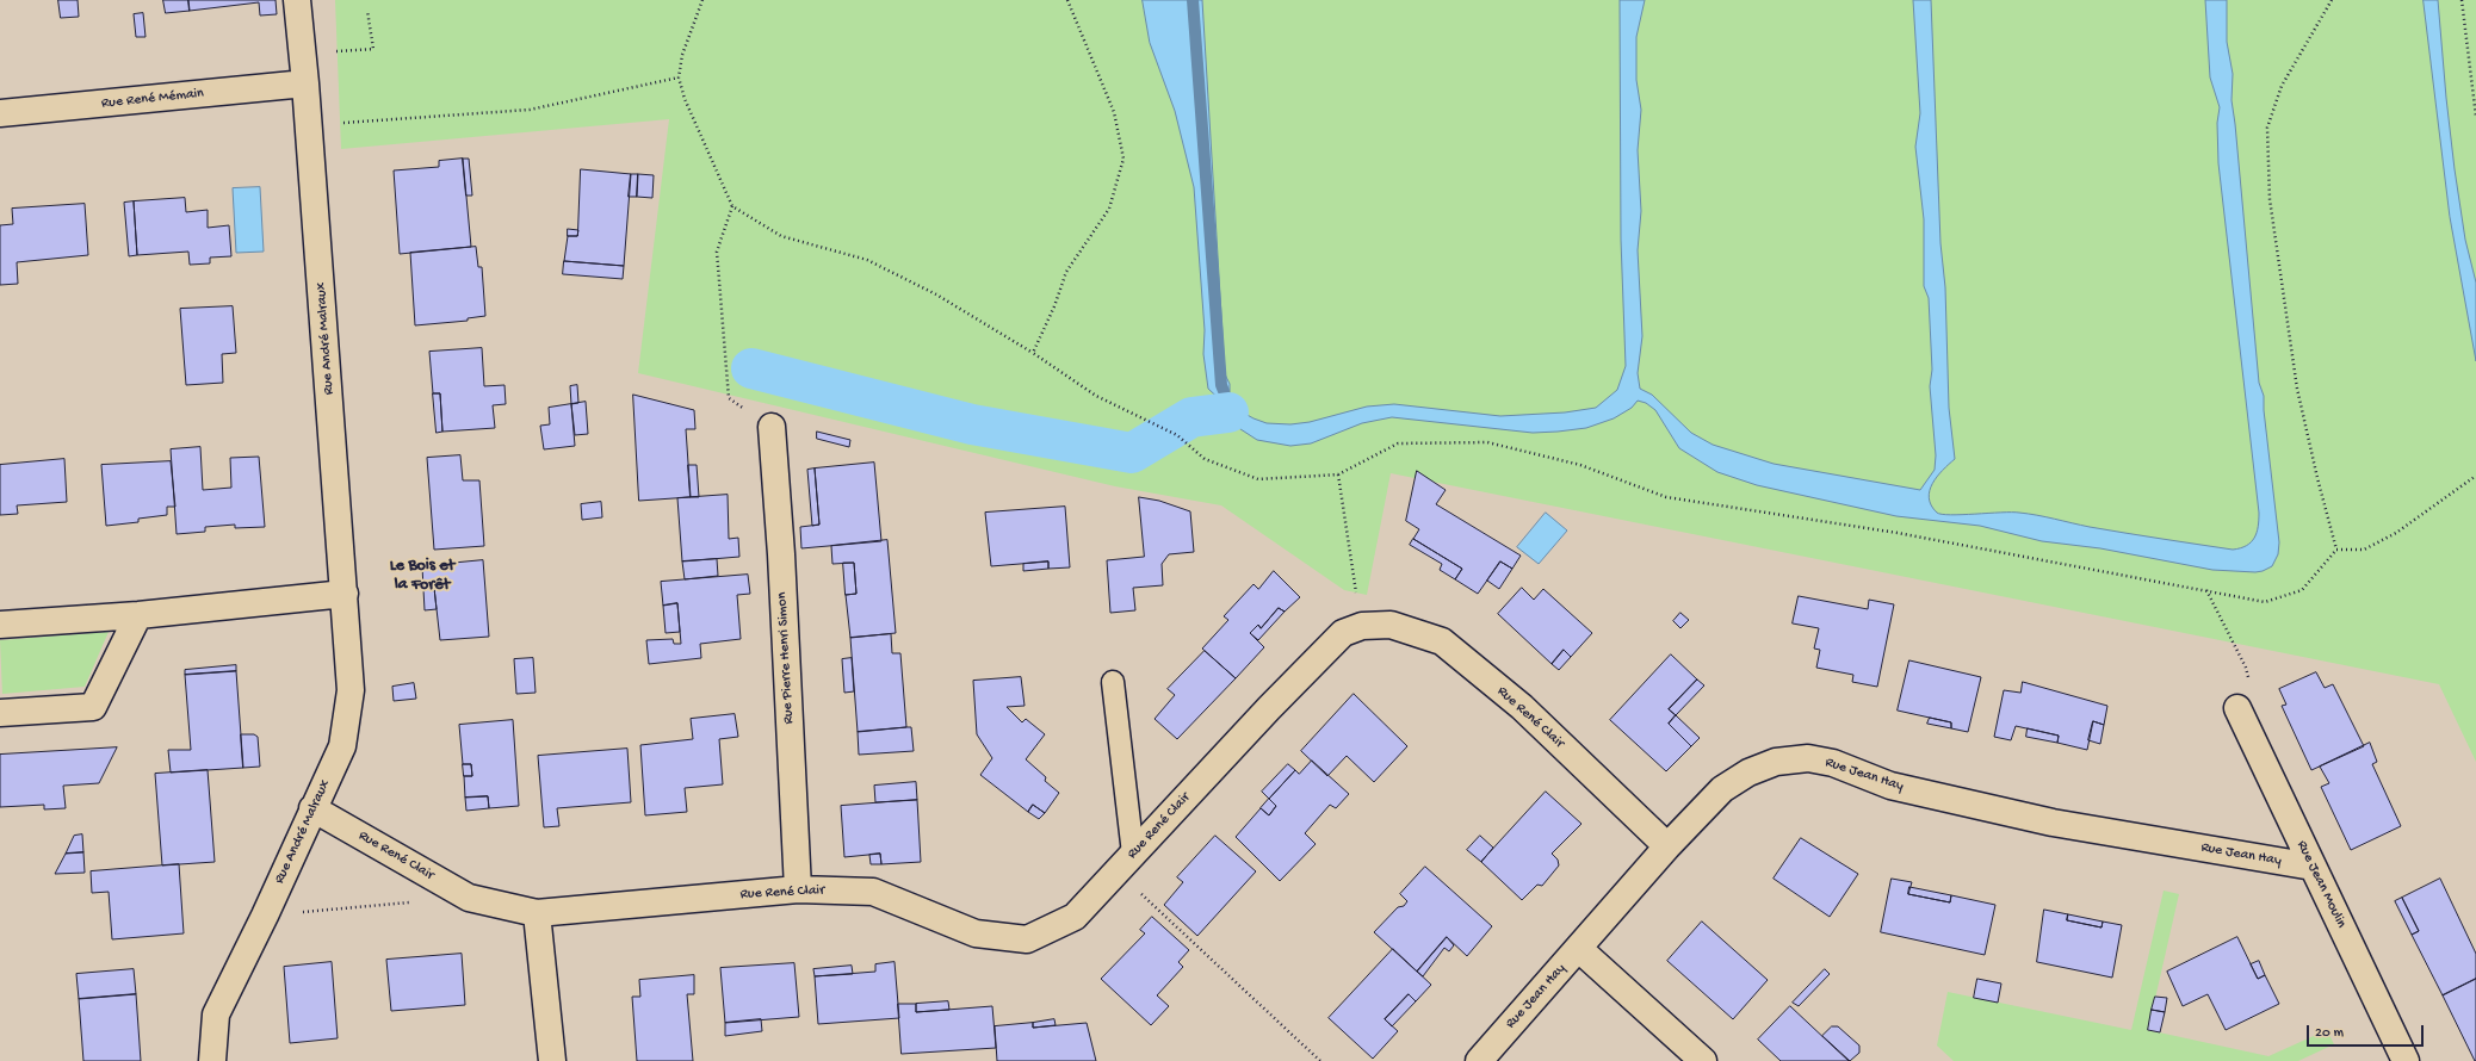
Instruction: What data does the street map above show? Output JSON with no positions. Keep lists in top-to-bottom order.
{
  "streets": {
    "street": [
      "Rue René Mémain",
      "Rue André Malraux",
      "Rue Pierre Henri Simon",
      "Rue René Clair",
      "Rue Jean Hay",
      "Rue Jean Moulin"
    ]
  },
  "crossings": [
    ["Rue René Mémain", "Rue André Malraux"],
    ["Rue André Malraux", "Rue René Clair"],
    ["Rue Pierre Henri Simon", "Rue René Clair"],
    ["Rue René Clair", "Rue Jean Hay"],
    ["Rue Jean Hay", "Rue Jean Moulin"]
  ],
  "districts": ["Le Bois et la Forêt"],
  "scale_bar": "20 m"
}
